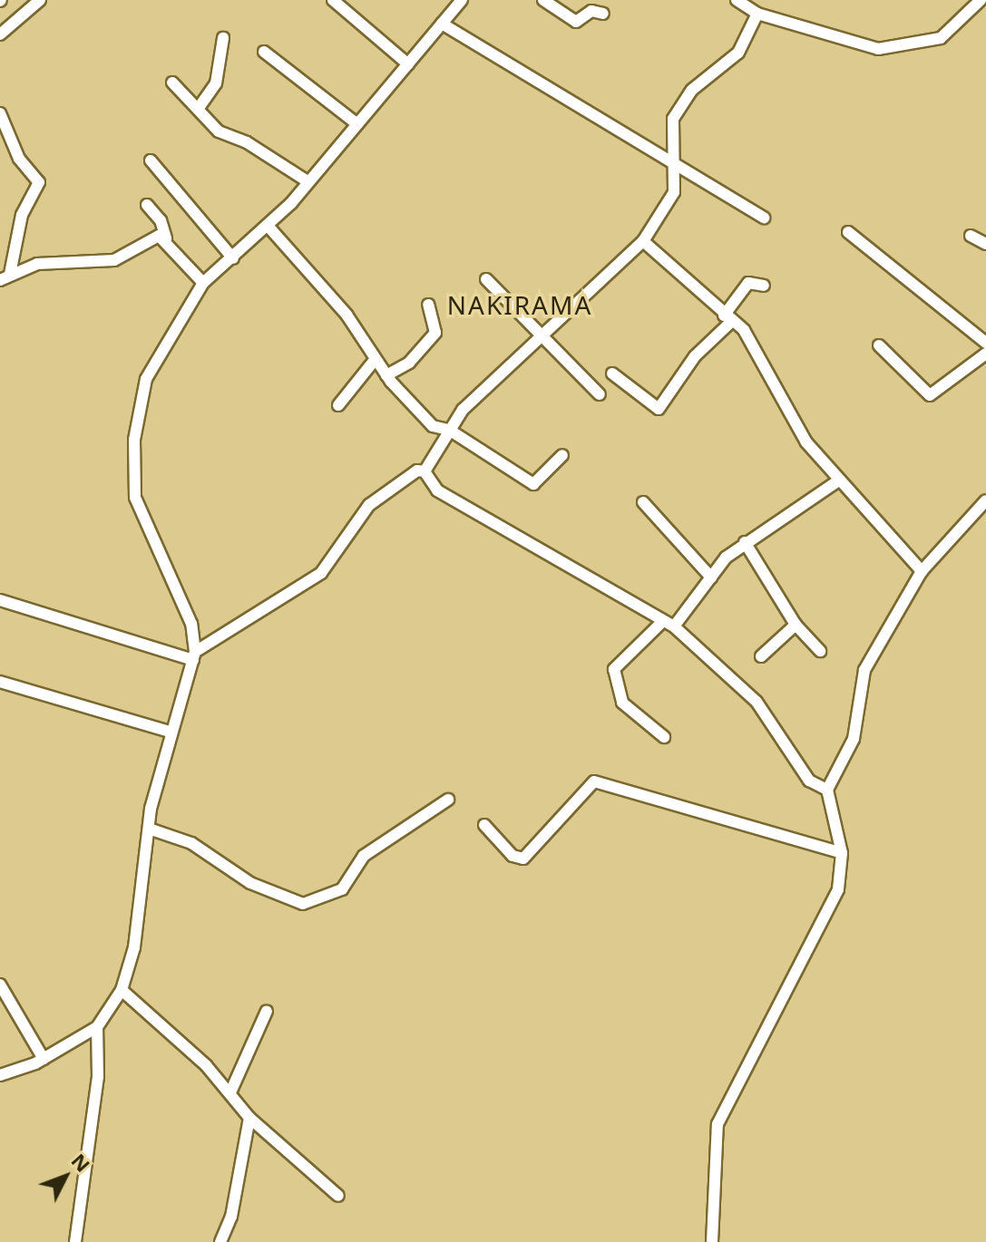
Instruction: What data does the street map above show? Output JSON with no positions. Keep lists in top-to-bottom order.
{
  "districts": ["NAKIRAMA"],
  "north": "top right"
}
